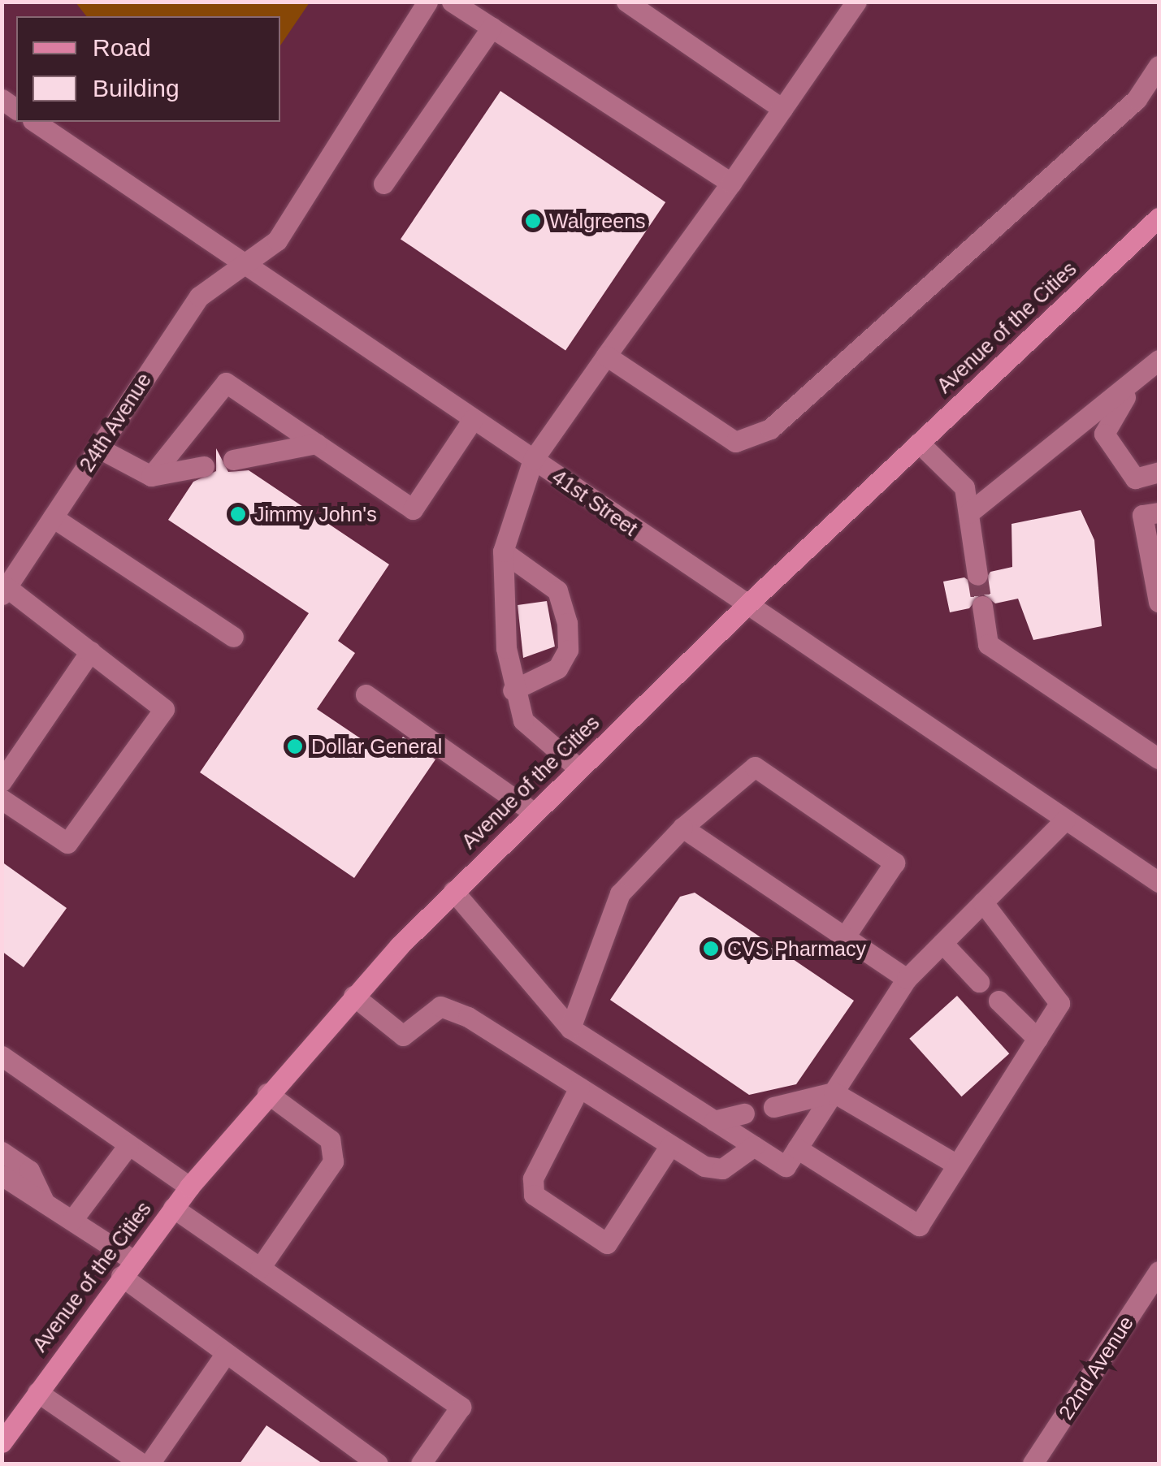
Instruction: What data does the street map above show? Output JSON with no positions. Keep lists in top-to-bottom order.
{
  "streets": {
    "main road": ["Avenue of the Cities"],
    "street": ["24th Avenue", "41st Street", "22nd Avenue"]
  },
  "crossings": [
    ["Avenue of the Cities", "41st Street"],
    ["24th Avenue", "41st Street"]
  ],
  "places": [
    "Walgreens",
    "Jimmy John's",
    "Dollar General",
    "CVS Pharmacy"
  ],
  "legend": ["Road", "Building"]
}
